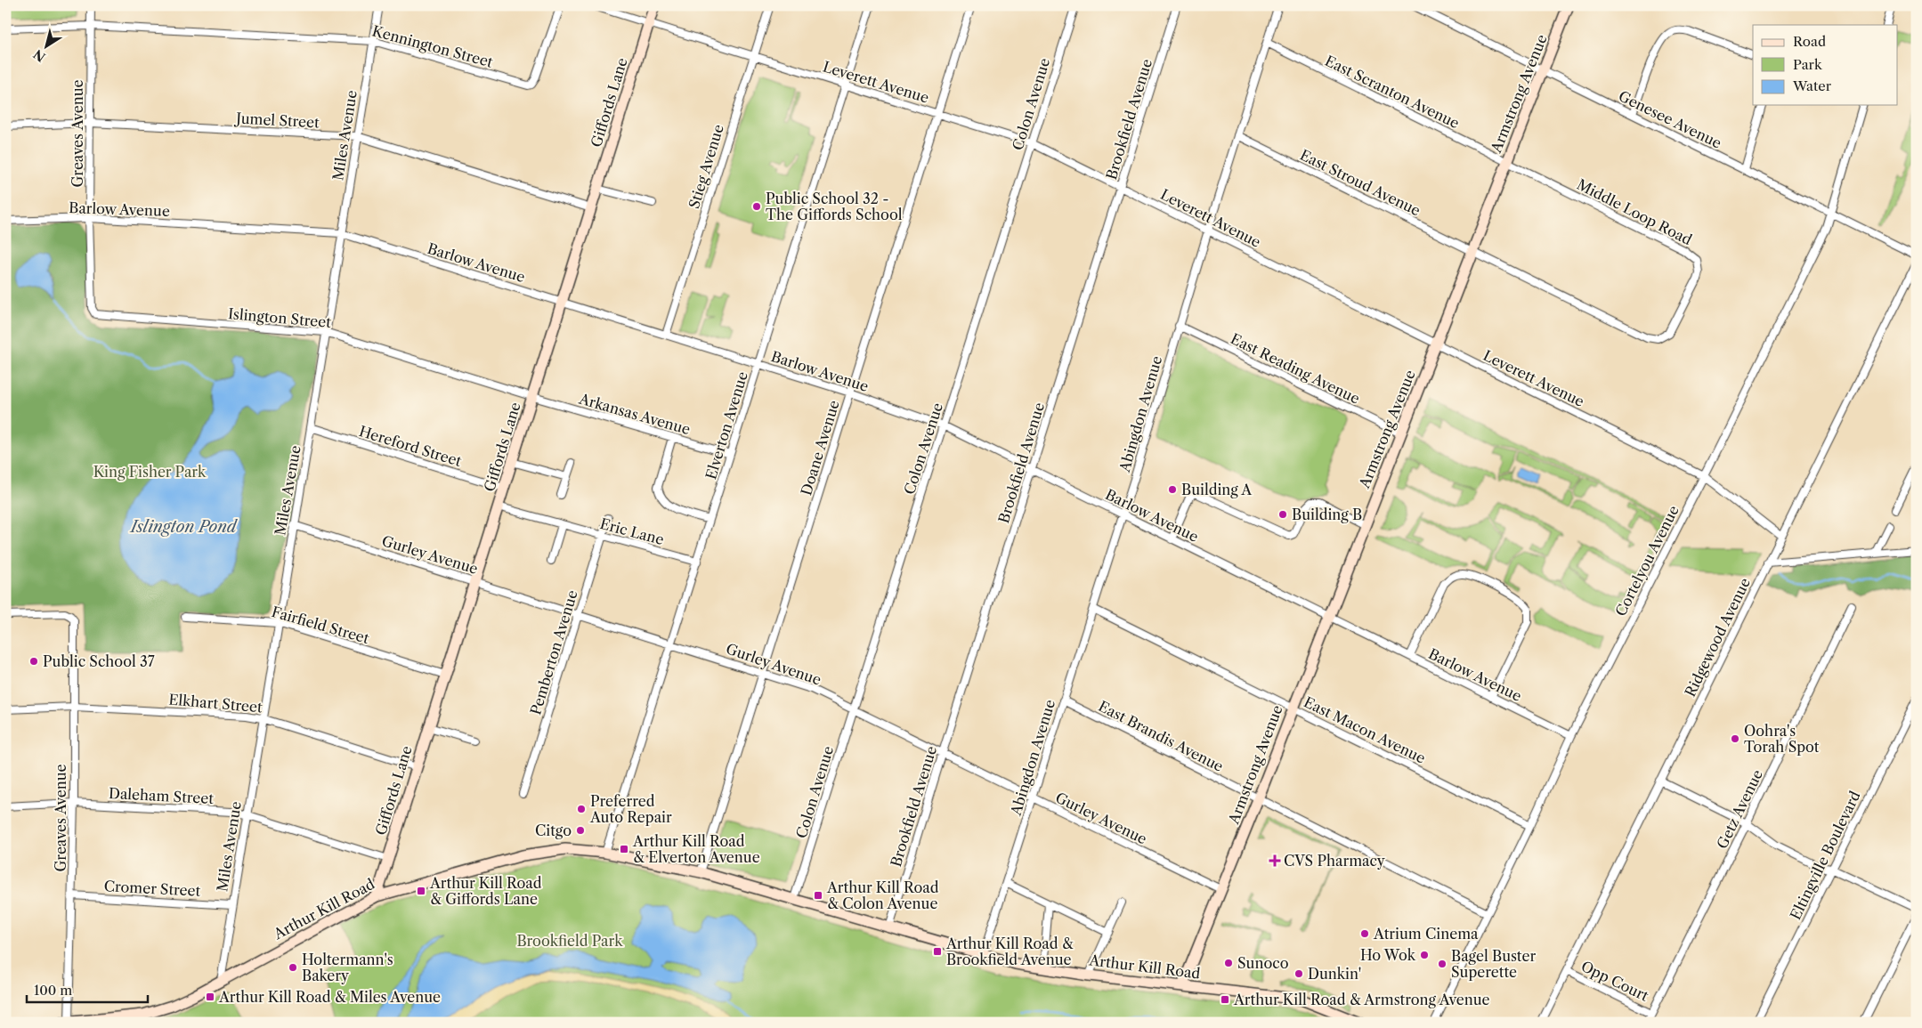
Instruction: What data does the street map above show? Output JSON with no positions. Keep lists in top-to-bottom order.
{
  "streets": {
    "street": [
      "Kennington Street",
      "Leverett Avenue",
      "East Scranton Avenue",
      "Armstrong Avenue",
      "Giffords Lane",
      "Colon Avenue",
      "Brookfield Avenue",
      "Genesee Avenue",
      "Jumel Street",
      "Greaves Avenue",
      "Miles Avenue",
      "Stieg Avenue",
      "East Stroud Avenue",
      "Barlow Avenue",
      "Middle Loop Road",
      "Islington Street",
      "East Reading Avenue",
      "Arkansas Avenue",
      "Abingdon Avenue",
      "Elverton Avenue",
      "Hereford Street",
      "Doane Avenue",
      "Eric Lane",
      "Gurley Avenue",
      "Cortelyou Avenue",
      "Fairfield Street",
      "Ridgewood Avenue",
      "Pemberton Avenue",
      "Elkhart Street",
      "East Macon Avenue",
      "East Brandis Avenue",
      "Daleham Street",
      "Getz Avenue",
      "Eltingville Boulevard",
      "Cromer Street",
      "Arthur Kill Road",
      "Opp Court"
    ]
  },
  "crossings": [
    ["Kennington Street", "Greaves Avenue"],
    ["Kennington Street", "Miles Avenue"],
    ["Leverett Avenue", "Armstrong Avenue"],
    ["Leverett Avenue", "Giffords Lane"],
    ["Leverett Avenue", "Colon Avenue"],
    ["Leverett Avenue", "Brookfield Avenue"],
    ["Leverett Avenue", "Stieg Avenue"],
    ["Leverett Avenue", "Abingdon Avenue"],
    ["Leverett Avenue", "Elverton Avenue"],
    ["Leverett Avenue", "Doane Avenue"],
    ["Leverett Avenue", "Cortelyou Avenue"],
    ["Leverett Avenue", "Ridgewood Avenue"],
    ["East Scranton Avenue", "Armstrong Avenue"],
    ["East Scranton Avenue", "Middle Loop Road"],
    ["East Scranton Avenue", "Abingdon Avenue"],
    ["Armstrong Avenue", "Genesee Avenue"],
    ["Armstrong Avenue", "East Stroud Avenue"],
    ["Armstrong Avenue", "Barlow Avenue"],
    ["Armstrong Avenue", "Middle Loop Road"],
    ["Armstrong Avenue", "East Reading Avenue"],
    ["Armstrong Avenue", "Gurley Avenue"],
    ["Armstrong Avenue", "East Macon Avenue"],
    ["Armstrong Avenue", "East Brandis Avenue"],
    ["Armstrong Avenue", "Arthur Kill Road"],
    ["Giffords Lane", "Jumel Street"],
    ["Giffords Lane", "Barlow Avenue"],
    ["Giffords Lane", "Islington Street"],
    ["Giffords Lane", "Arkansas Avenue"],
    ["Giffords Lane", "Hereford Street"],
    ["Giffords Lane", "Eric Lane"],
    ["Giffords Lane", "Gurley Avenue"],
    ["Giffords Lane", "Fairfield Street"],
    ["Giffords Lane", "Elkhart Street"],
    ["Giffords Lane", "Daleham Street"],
    ["Giffords Lane", "Arthur Kill Road"],
    ["Colon Avenue", "Barlow Avenue"],
    ["Colon Avenue", "Gurley Avenue"],
    ["Colon Avenue", "Arthur Kill Road"],
    ["Brookfield Avenue", "Barlow Avenue"],
    ["Brookfield Avenue", "Gurley Avenue"],
    ["Brookfield Avenue", "Arthur Kill Road"],
    ["Genesee Avenue", "Cortelyou Avenue"],
    ["Jumel Street", "Greaves Avenue"],
    ["Jumel Street", "Miles Avenue"],
    ["Greaves Avenue", "Barlow Avenue"],
    ["Greaves Avenue", "Islington Street"],
    ["Greaves Avenue", "Elkhart Street"],
    ["Greaves Avenue", "Daleham Street"],
    ["Greaves Avenue", "Cromer Street"],
    ["Greaves Avenue", "Arthur Kill Road"],
    ["Miles Avenue", "Barlow Avenue"],
    ["Miles Avenue", "Islington Street"],
    ["Miles Avenue", "Hereford Street"],
    ["Miles Avenue", "Gurley Avenue"],
    ["Miles Avenue", "Fairfield Street"],
    ["Miles Avenue", "Elkhart Street"],
    ["Miles Avenue", "Daleham Street"],
    ["Miles Avenue", "Cromer Street"],
    ["Miles Avenue", "Arthur Kill Road"],
    ["Stieg Avenue", "Barlow Avenue"],
    ["East Stroud Avenue", "Middle Loop Road"],
    ["East Stroud Avenue", "Abingdon Avenue"],
    ["Barlow Avenue", "Abingdon Avenue"],
    ["Barlow Avenue", "Elverton Avenue"],
    ["Barlow Avenue", "Doane Avenue"],
    ["Barlow Avenue", "Cortelyou Avenue"],
    ["Islington Street", "Arkansas Avenue"],
    ["East Reading Avenue", "Abingdon Avenue"],
    ["Arkansas Avenue", "Elverton Avenue"],
    ["Abingdon Avenue", "Gurley Avenue"],
    ["Abingdon Avenue", "East Macon Avenue"],
    ["Abingdon Avenue", "East Brandis Avenue"],
    ["Abingdon Avenue", "Arthur Kill Road"],
    ["Elverton Avenue", "Eric Lane"],
    ["Elverton Avenue", "Gurley Avenue"],
    ["Elverton Avenue", "Arthur Kill Road"],
    ["Doane Avenue", "Gurley Avenue"],
    ["Doane Avenue", "Arthur Kill Road"],
    ["Eric Lane", "Pemberton Avenue"],
    ["Gurley Avenue", "Pemberton Avenue"],
    ["Cortelyou Avenue", "East Macon Avenue"],
    ["Cortelyou Avenue", "East Brandis Avenue"],
    ["Ridgewood Avenue", "Opp Court"],
    ["Getz Avenue", "Opp Court"]
  ],
  "water": ["Islington Pond"],
  "parks": ["King Fisher Park", "Brookfield Park"],
  "places": {
    "other": [
      "Public School 32 - The Giffords School",
      "Building A",
      "Building B",
      "Public School 37",
      "Oohra's Torah Spot",
      "Preferred Auto Repair",
      "Citgo",
      "Atrium Cinema",
      "Ho Wok",
      "Sunoco",
      "Bagel Buster Superette",
      "Holtermann's Bakery",
      "Dunkin'"
    ],
    "transit": [
      "Arthur Kill Road & Elverton Avenue",
      "Arthur Kill Road & Giffords Lane",
      "Arthur Kill Road & Colon Avenue",
      "Arthur Kill Road & Brookfield Avenue",
      "Arthur Kill Road & Miles Avenue",
      "Arthur Kill Road & Armstrong Avenue"
    ],
    "health": ["CVS Pharmacy"]
  },
  "legend": ["Road", "Park", "Water"],
  "scale_bar": "100 m",
  "north": "bottom left"
}
